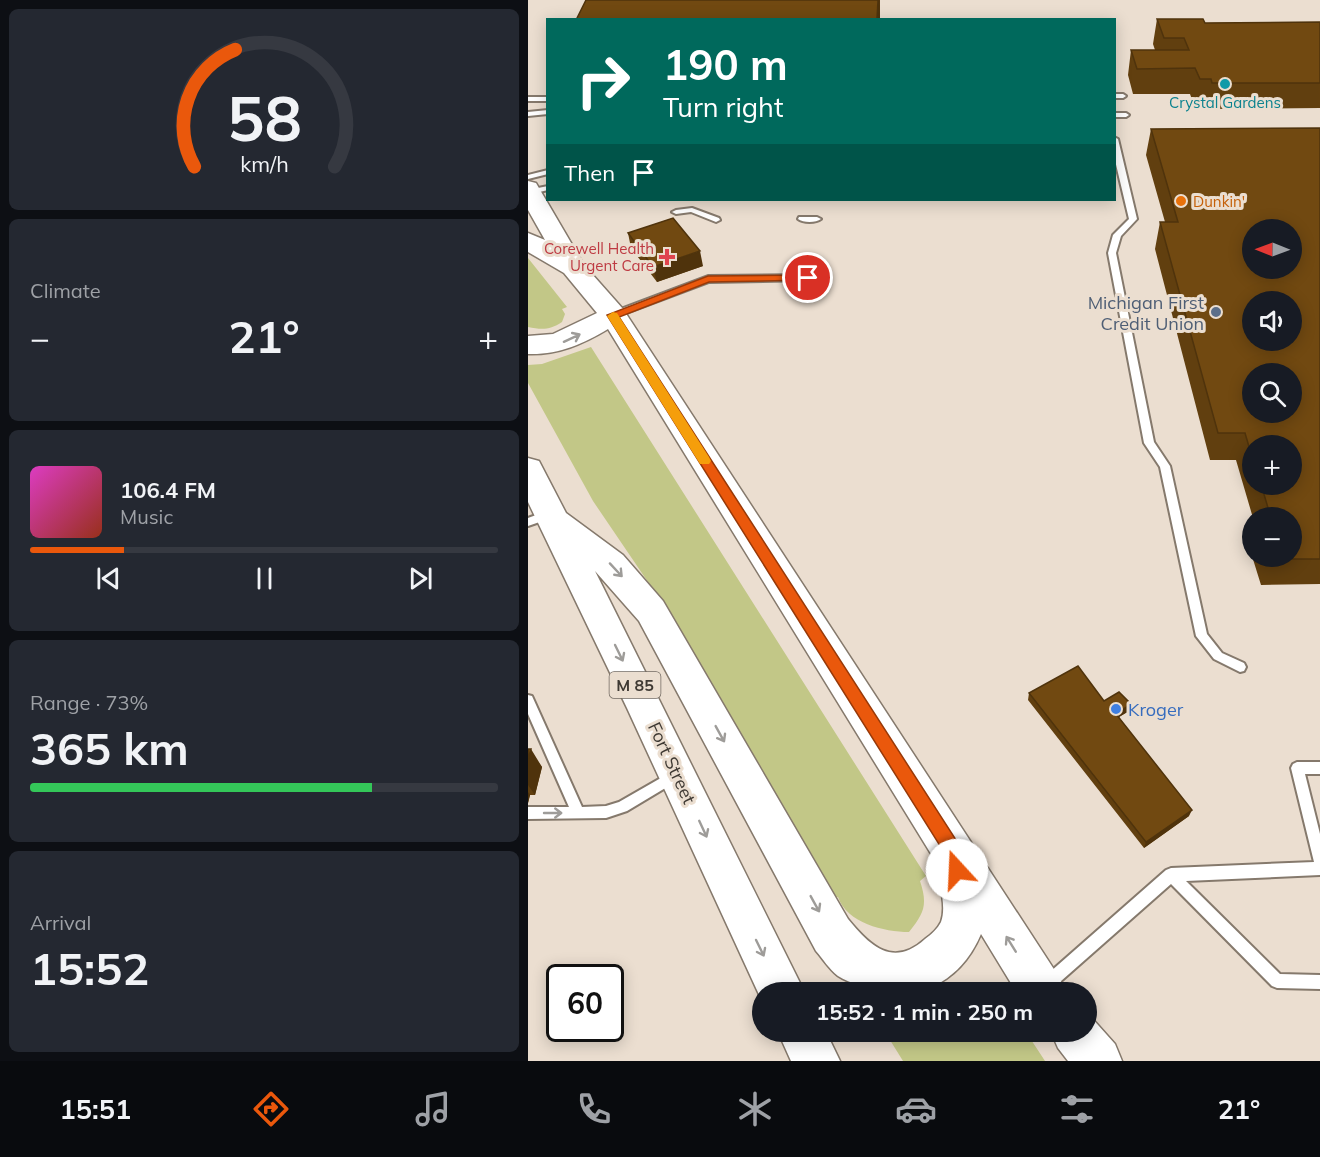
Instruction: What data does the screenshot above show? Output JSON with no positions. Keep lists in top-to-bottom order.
{
  "streets": {
    "main road": ["M 85", "Fort Street"]
  },
  "places": {
    "other": [
      "Crystal Gardens",
      "Dunkin'",
      "Michigan First Credit Union",
      "Kroger"
    ],
    "health": ["Corewell Health Urgent Care"]
  },
  "north": "left",
  "page": {
    "turn": ["190 m", "Turn right"],
    "then": "Then",
    "tile": [
      "Climate",
      ["Range · 73%", "365 km"],
      ["Arrival", "15:52"]
    ],
    "map_buttons": ["+", "−"],
    "heat": ["−", "21°", "+"],
    "song": ["106.4 FM", "Music"],
    "limit": "60",
    "trip": "15:52 · 1 min · 250 m",
    "tabs": ["15:51", "21°"],
    "gauge": ["58", "km/h"]
  }
}
